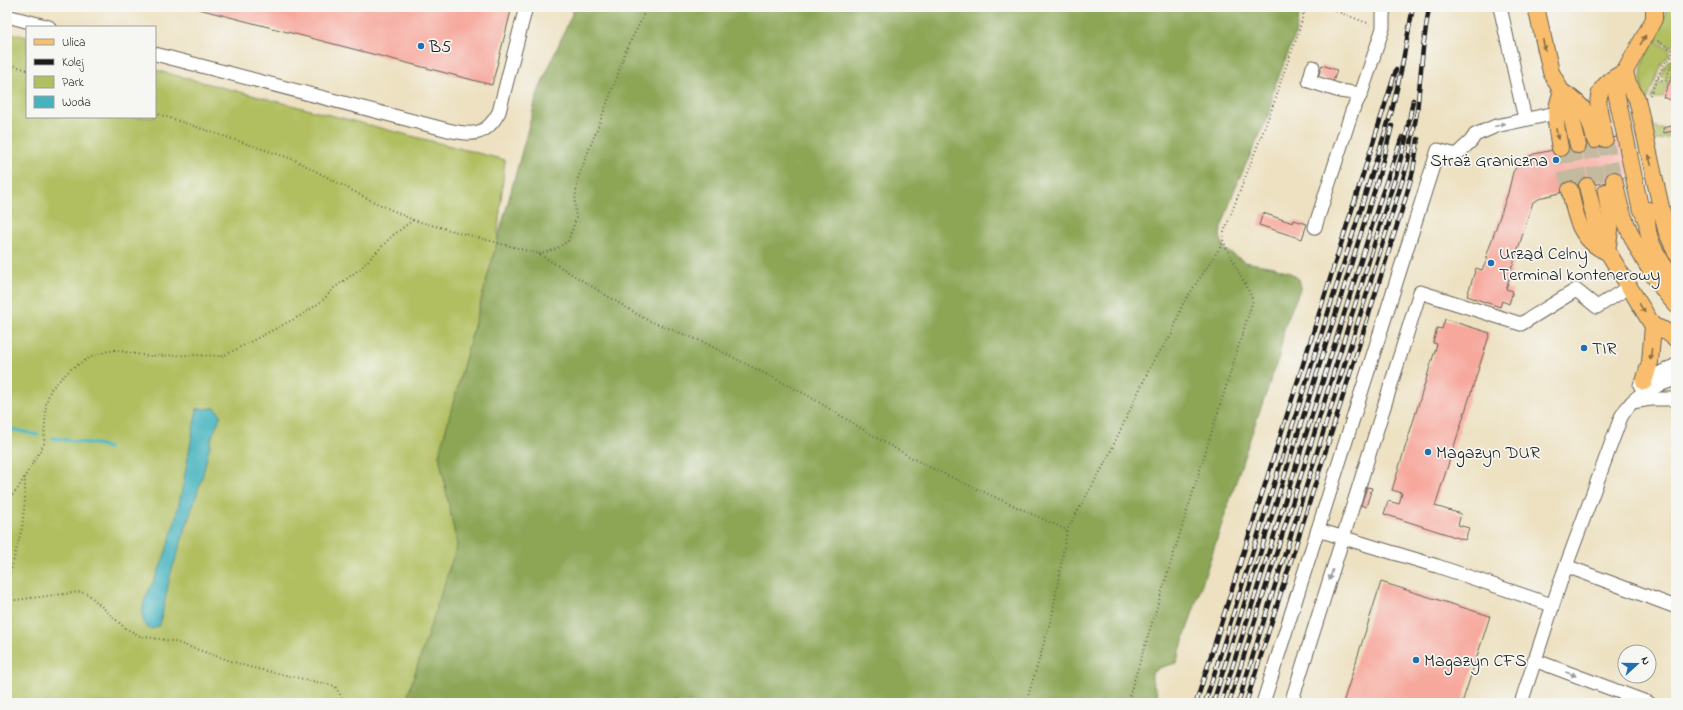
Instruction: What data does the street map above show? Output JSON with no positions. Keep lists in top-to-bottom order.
{
  "places": [
    "B5",
    "Straż Graniczna",
    "Urząd Celny Terminal kontenerowy",
    "TIR",
    "Magazyn DUR",
    "Magazyn CFS"
  ],
  "legend": [
    "Ulica",
    "Kolej",
    "Park",
    "Woda"
  ],
  "north": "right"
}
